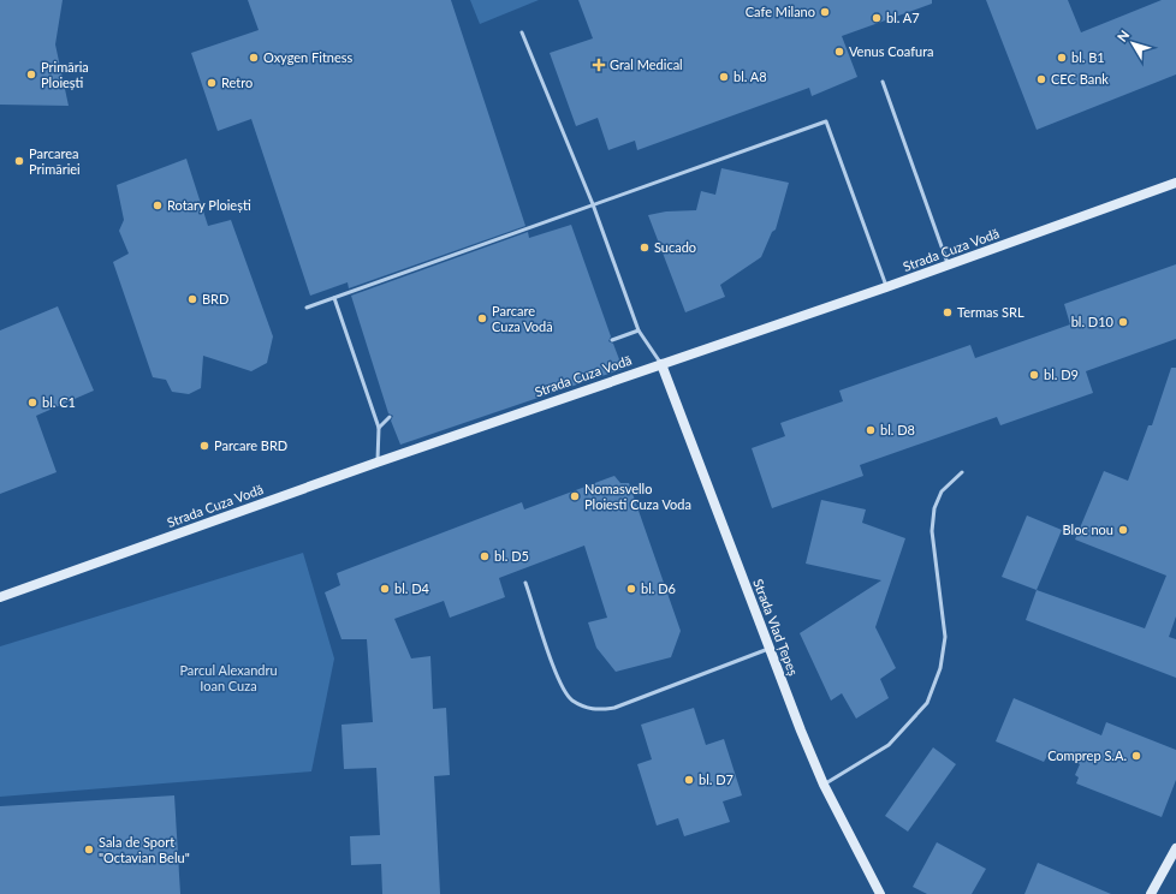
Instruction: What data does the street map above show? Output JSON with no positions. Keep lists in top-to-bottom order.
{
  "streets": {
    "main road": ["Strada Cuza Vodă", "Strada Vlad Țepeș"]
  },
  "crossings": [
    ["Strada Cuza Vodă", "Strada Vlad Țepeș"]
  ],
  "parks": ["Parcul Alexandru Ioan Cuza"],
  "places": {
    "other": [
      "Cafe Milano",
      "bl. A7",
      "Venus Coafura",
      "Oxygen Fitness",
      "bl. B1",
      "Primăria Ploiești",
      "bl. A8",
      "CEC Bank",
      "Retro",
      "Parcarea Primăriei",
      "Rotary Ploiești",
      "Sucado",
      "BRD",
      "Termas SRL",
      "Parcare Cuza Vodă",
      "bl. D10",
      "bl. D9",
      "bl. C1",
      "bl. D8",
      "Parcare BRD",
      "Nomasvello Ploiesti Cuza Voda",
      "Bloc nou",
      "bl. D5",
      "bl. D4",
      "bl. D6",
      "Comprep S.A.",
      "bl. D7",
      "Sala de Sport \"Octavian Belu\""
    ],
    "health": ["Gral Medical"]
  },
  "north": "top left"
}
